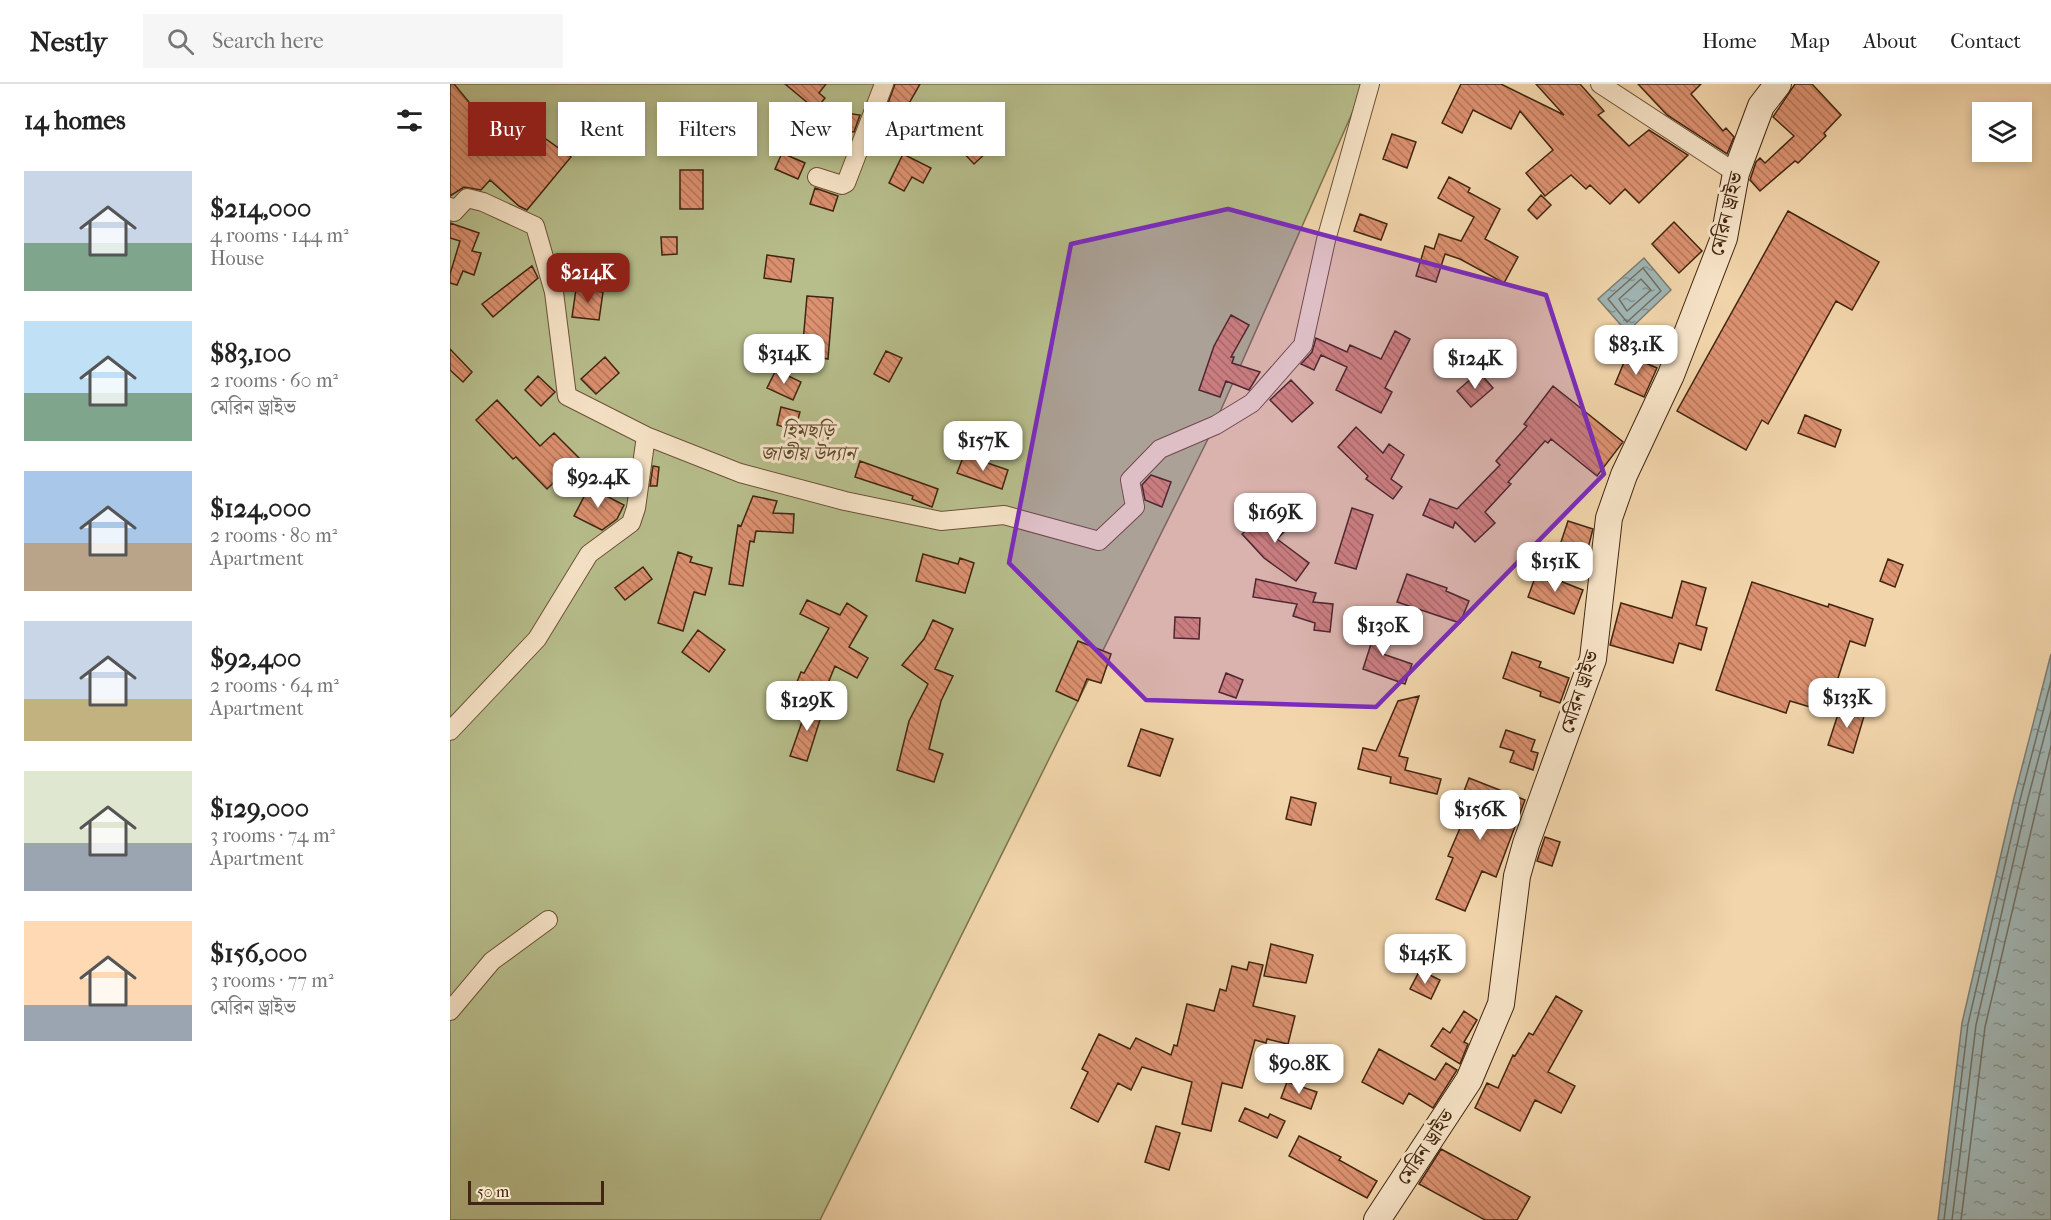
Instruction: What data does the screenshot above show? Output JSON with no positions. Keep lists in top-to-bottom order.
{
  "streets": {
    "main road": ["মেরিন ড্রাইভ"]
  },
  "parks": ["হিমছড়ি জাতীয় উদ্যান"],
  "scale_bar": "50 m",
  "page": {
    "header": "Nestly",
    "search": "Search here",
    "nav": [
      "Home",
      "Map",
      "About",
      "Contact"
    ],
    "heading": "14 homes",
    "chip": [
      "Buy",
      "Rent",
      "Filters",
      "New",
      "Apartment"
    ],
    "list": [
      {
        "name": "$214,000",
        "note": "4 rooms · 144 m² · House"
      },
      {
        "name": "$83,100",
        "note": "2 rooms · 60 m² · মেরিন ড্রাইভ"
      },
      {
        "name": "$124,000",
        "note": "2 rooms · 80 m² · Apartment"
      },
      {
        "name": "$92,400",
        "note": "2 rooms · 64 m² · Apartment"
      },
      {
        "name": "$129,000",
        "note": "3 rooms · 74 m² · Apartment"
      },
      {
        "name": "$156,000",
        "note": "3 rooms · 77 m² · মেরিন ড্রাইভ"
      }
    ],
    "price": [
      "$214K",
      "$83.1K",
      "$314K",
      "$124K",
      "$157K",
      "$92.4K",
      "$169K",
      "$151K",
      "$130K",
      "$133K",
      "$129K",
      "$156K",
      "$145K",
      "$90.8K"
    ],
    "scale": "50 m"
  }
}
